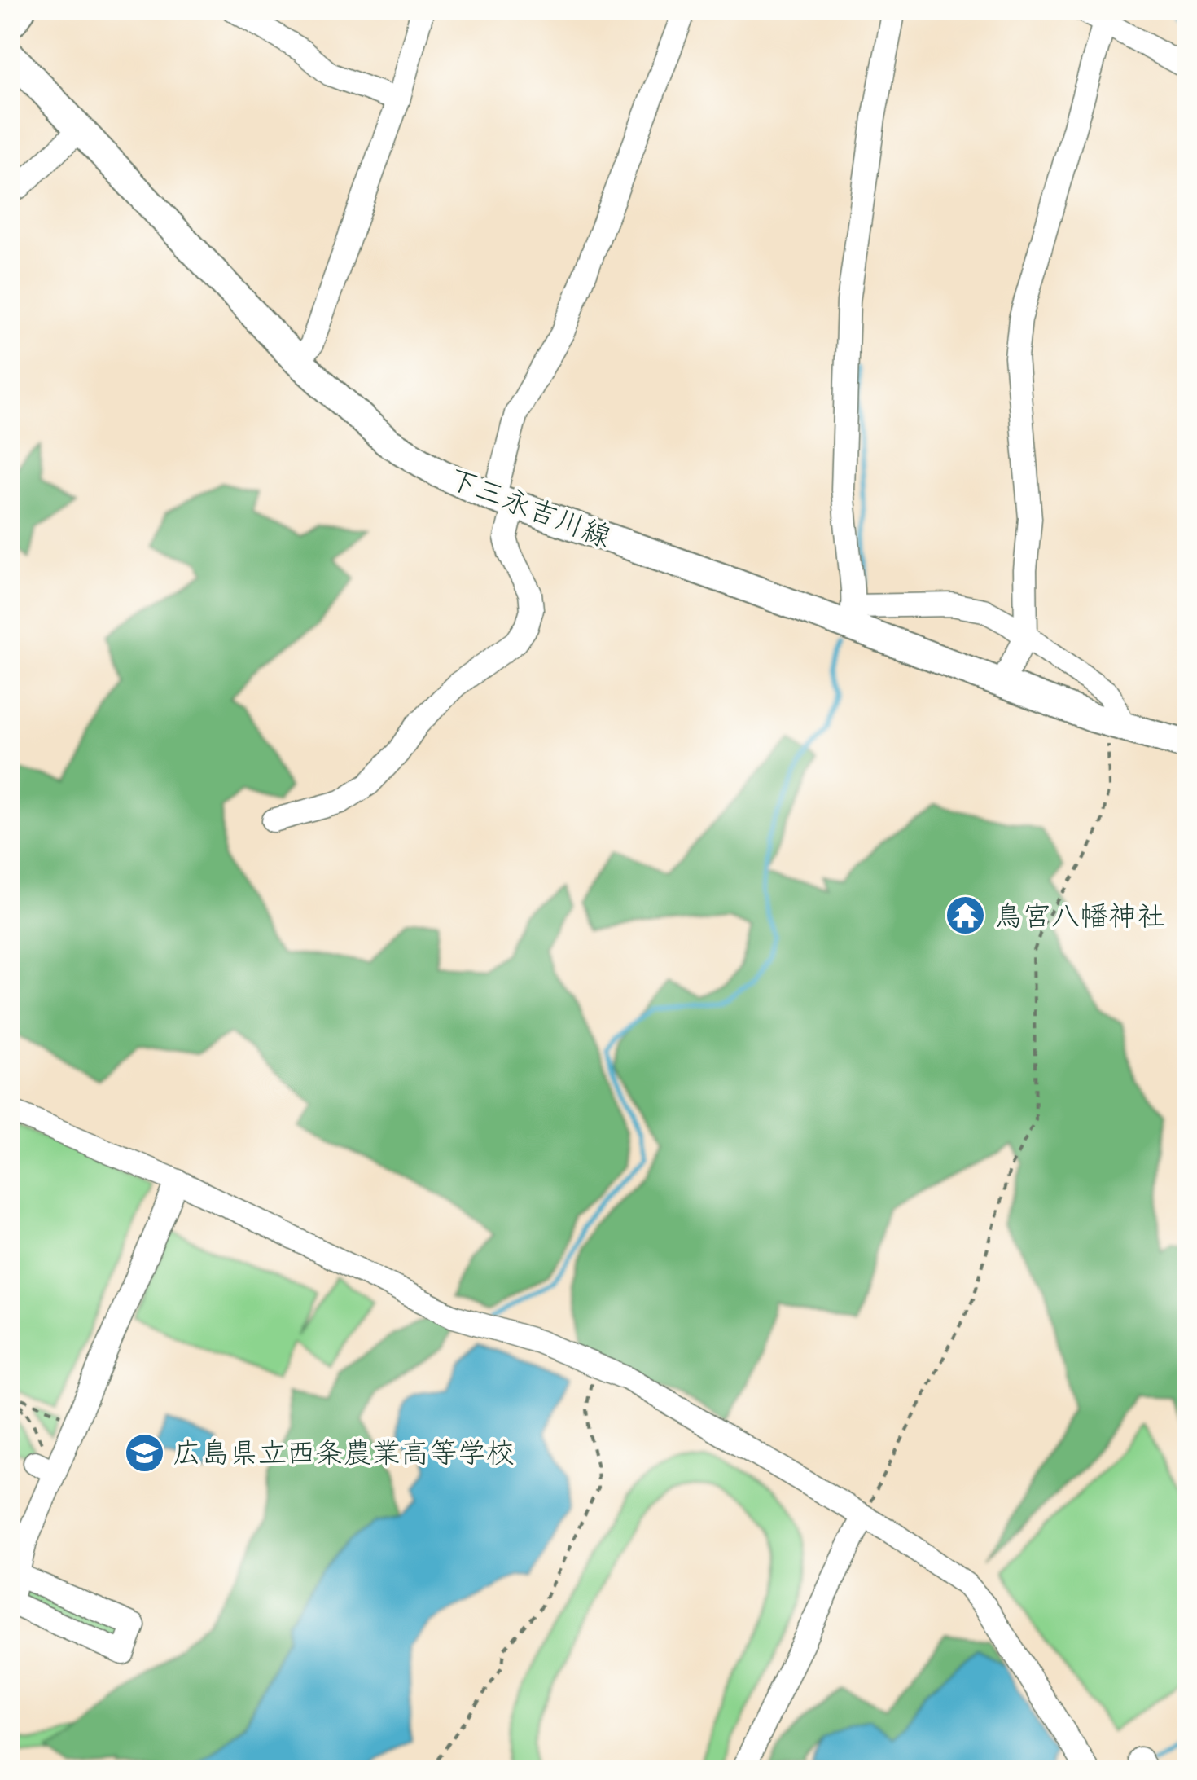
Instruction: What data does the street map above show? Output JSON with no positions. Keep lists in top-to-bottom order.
{
  "streets": {
    "main road": ["下三永吉川線"]
  },
  "places": {
    "temple": ["鳥宮八幡神社"],
    "school or university": ["広島県立西条農業高等学校"]
  }
}
